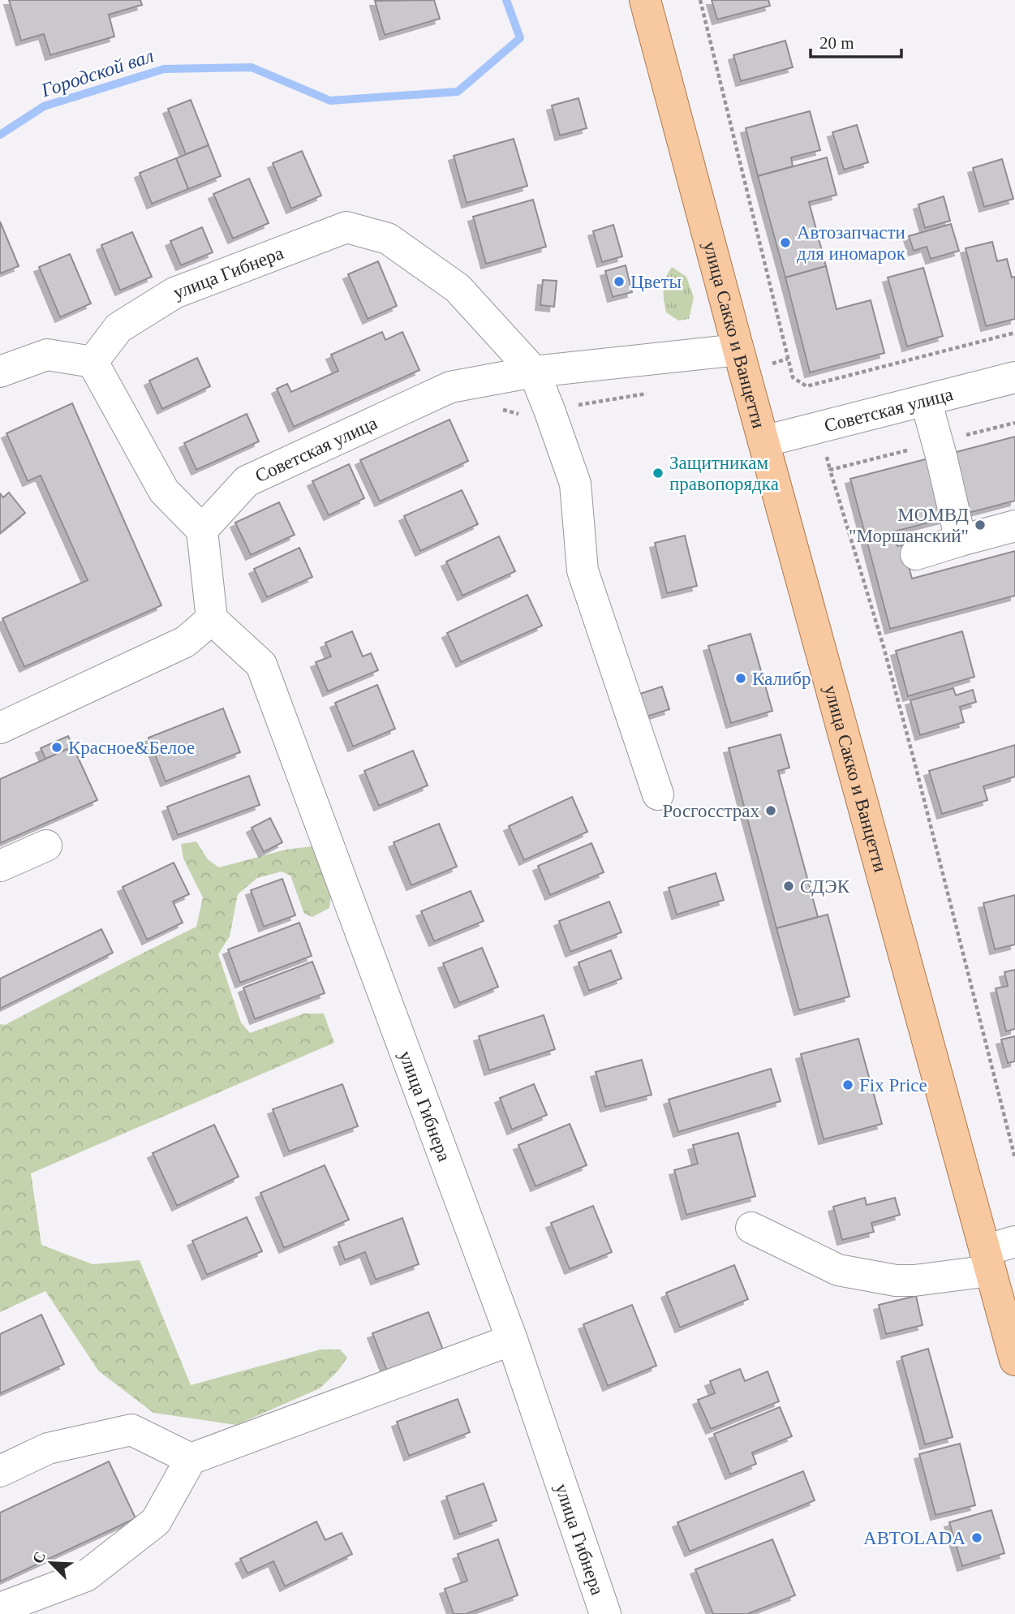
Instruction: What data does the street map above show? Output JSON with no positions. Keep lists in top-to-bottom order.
{
  "streets": {
    "main road": ["улица Сакко и Ванцетти"],
    "street": ["улица Гибнера", "Советская улица"]
  },
  "crossings": [
    ["улица Гибнера", "Советская улица"],
    ["улица Сакко и Ванцетти", "Советская улица"]
  ],
  "water": ["Городской вал"],
  "places": [
    "Автозапчасти для иномарок",
    "Цветы",
    "Защитникам правопорядка",
    "МОМВД \"Моршанский\"",
    "Калибр",
    "Красное&Белое",
    "Росгосстрах",
    "СДЭК",
    "Fix Price",
    "АВТОLADA"
  ],
  "scale_bar": "20 m",
  "north": "top left"
}
